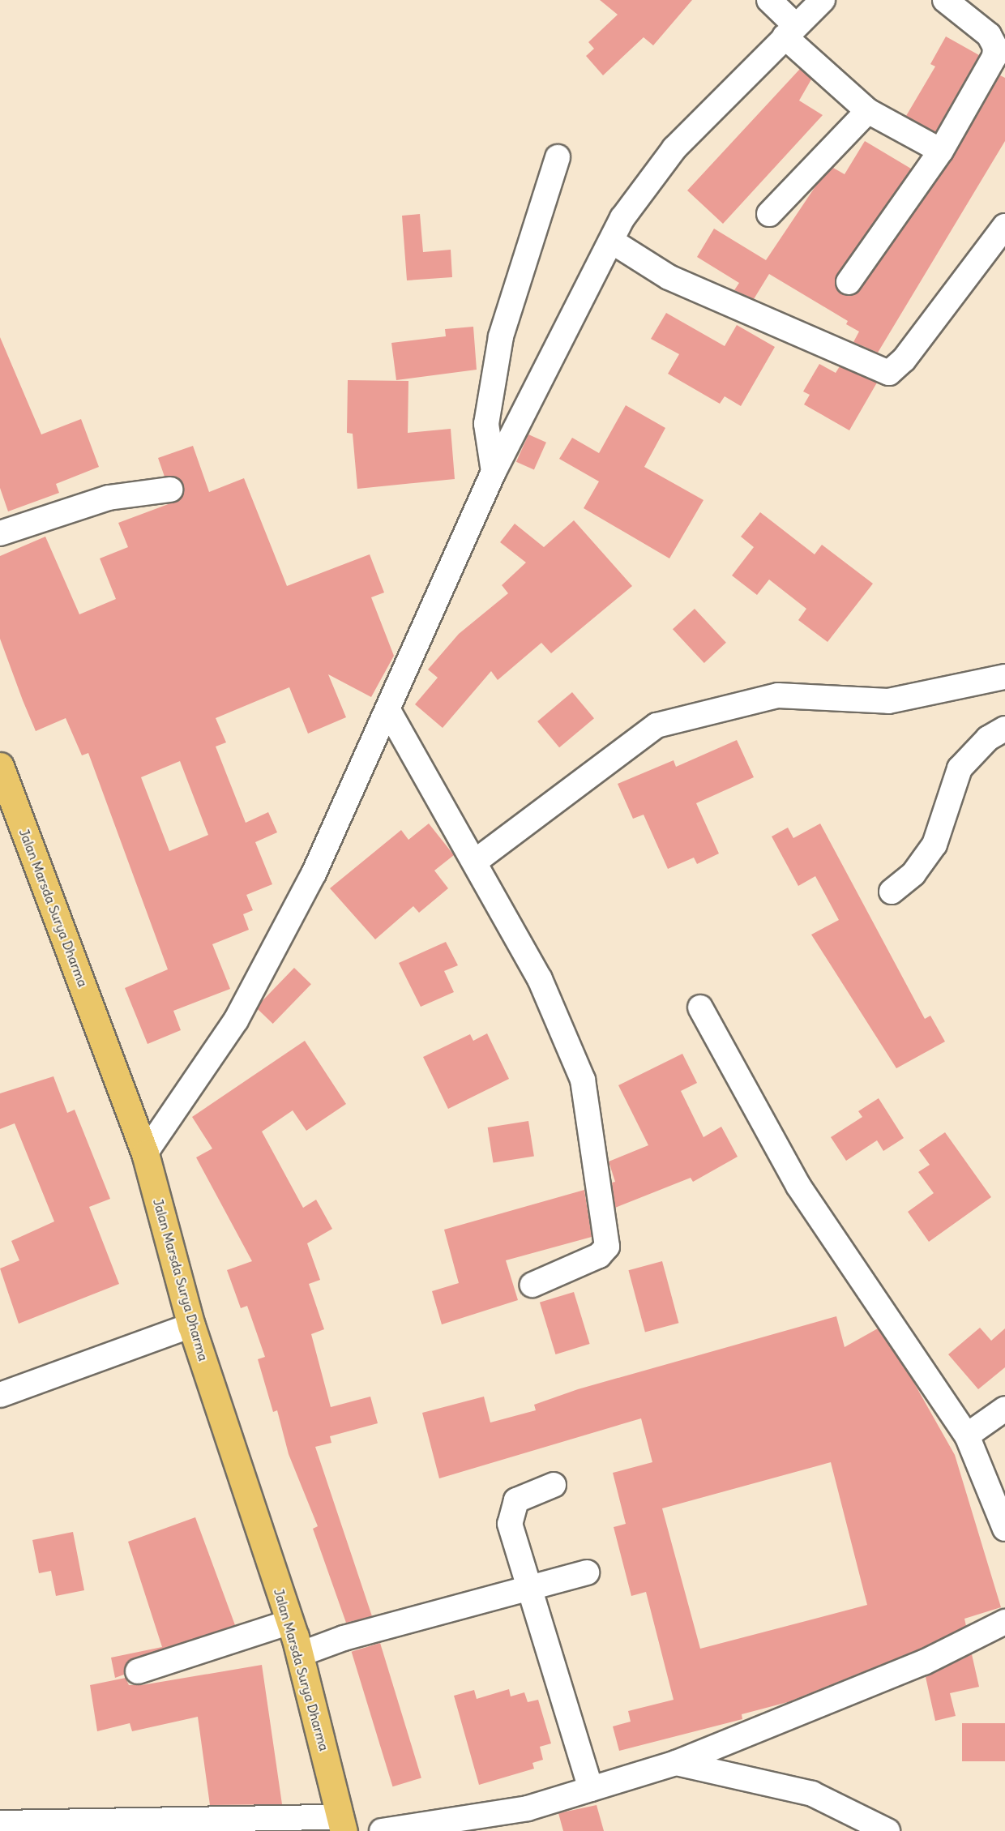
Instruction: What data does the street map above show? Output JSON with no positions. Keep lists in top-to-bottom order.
{
  "streets": {
    "highway": ["Jalan Marsda Surya Dharma"]
  }
}
